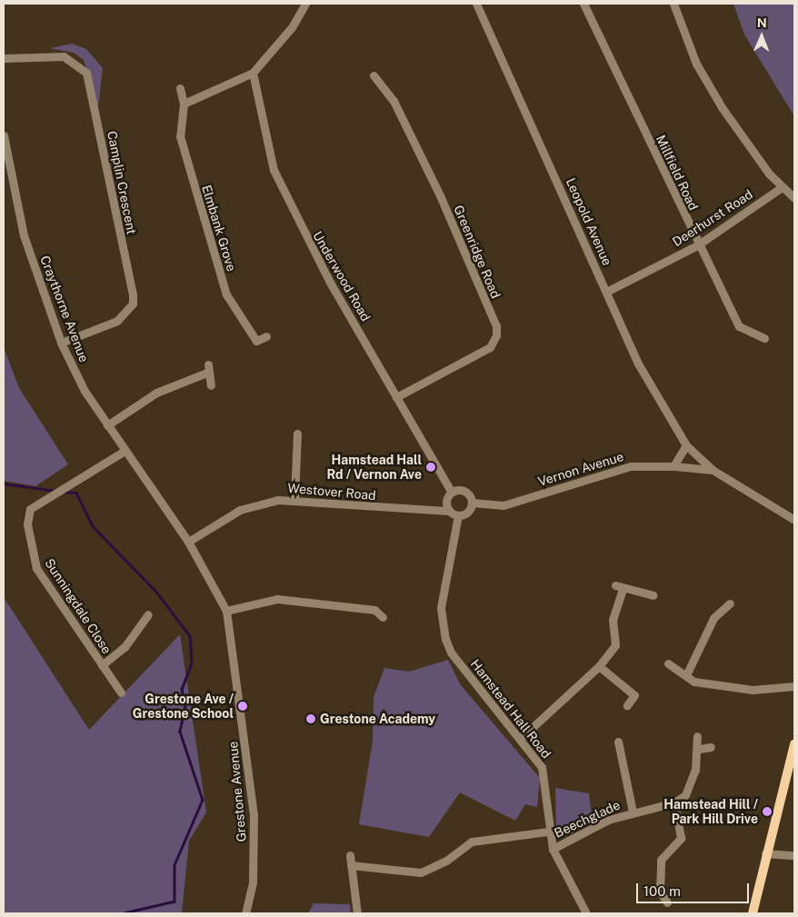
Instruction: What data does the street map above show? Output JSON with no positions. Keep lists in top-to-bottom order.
{
  "streets": {
    "street": [
      "Millfield Road",
      "Camplin Crescent",
      "Deerhurst Road",
      "Leopold Avenue",
      "Elmbank Grove",
      "Greenridge Road",
      "Underwood Road",
      "Craythorne Avenue",
      "Vernon Avenue",
      "Westover Road",
      "Sunningdale Close",
      "Hamstead Hall Road",
      "Grestone Avenue",
      "Beechglade"
    ]
  },
  "crossings": [
    ["Millfield Road", "Deerhurst Road"],
    ["Camplin Crescent", "Craythorne Avenue"],
    ["Deerhurst Road", "Leopold Avenue"],
    ["Leopold Avenue", "Vernon Avenue"],
    ["Greenridge Road", "Underwood Road"],
    ["Craythorne Avenue", "Westover Road"],
    ["Craythorne Avenue", "Sunningdale Close"],
    ["Craythorne Avenue", "Grestone Avenue"],
    ["Westover Road", "Hamstead Hall Road"],
    ["Westover Road", "Grestone Avenue"],
    ["Hamstead Hall Road", "Beechglade"]
  ],
  "places": [
    "Hamstead Hall Rd / Vernon Ave",
    "Grestone Ave / Grestone School",
    "Grestone Academy",
    "Hamstead Hill / Park Hill Drive"
  ],
  "scale_bar": "100 m",
  "north": "top"
}
